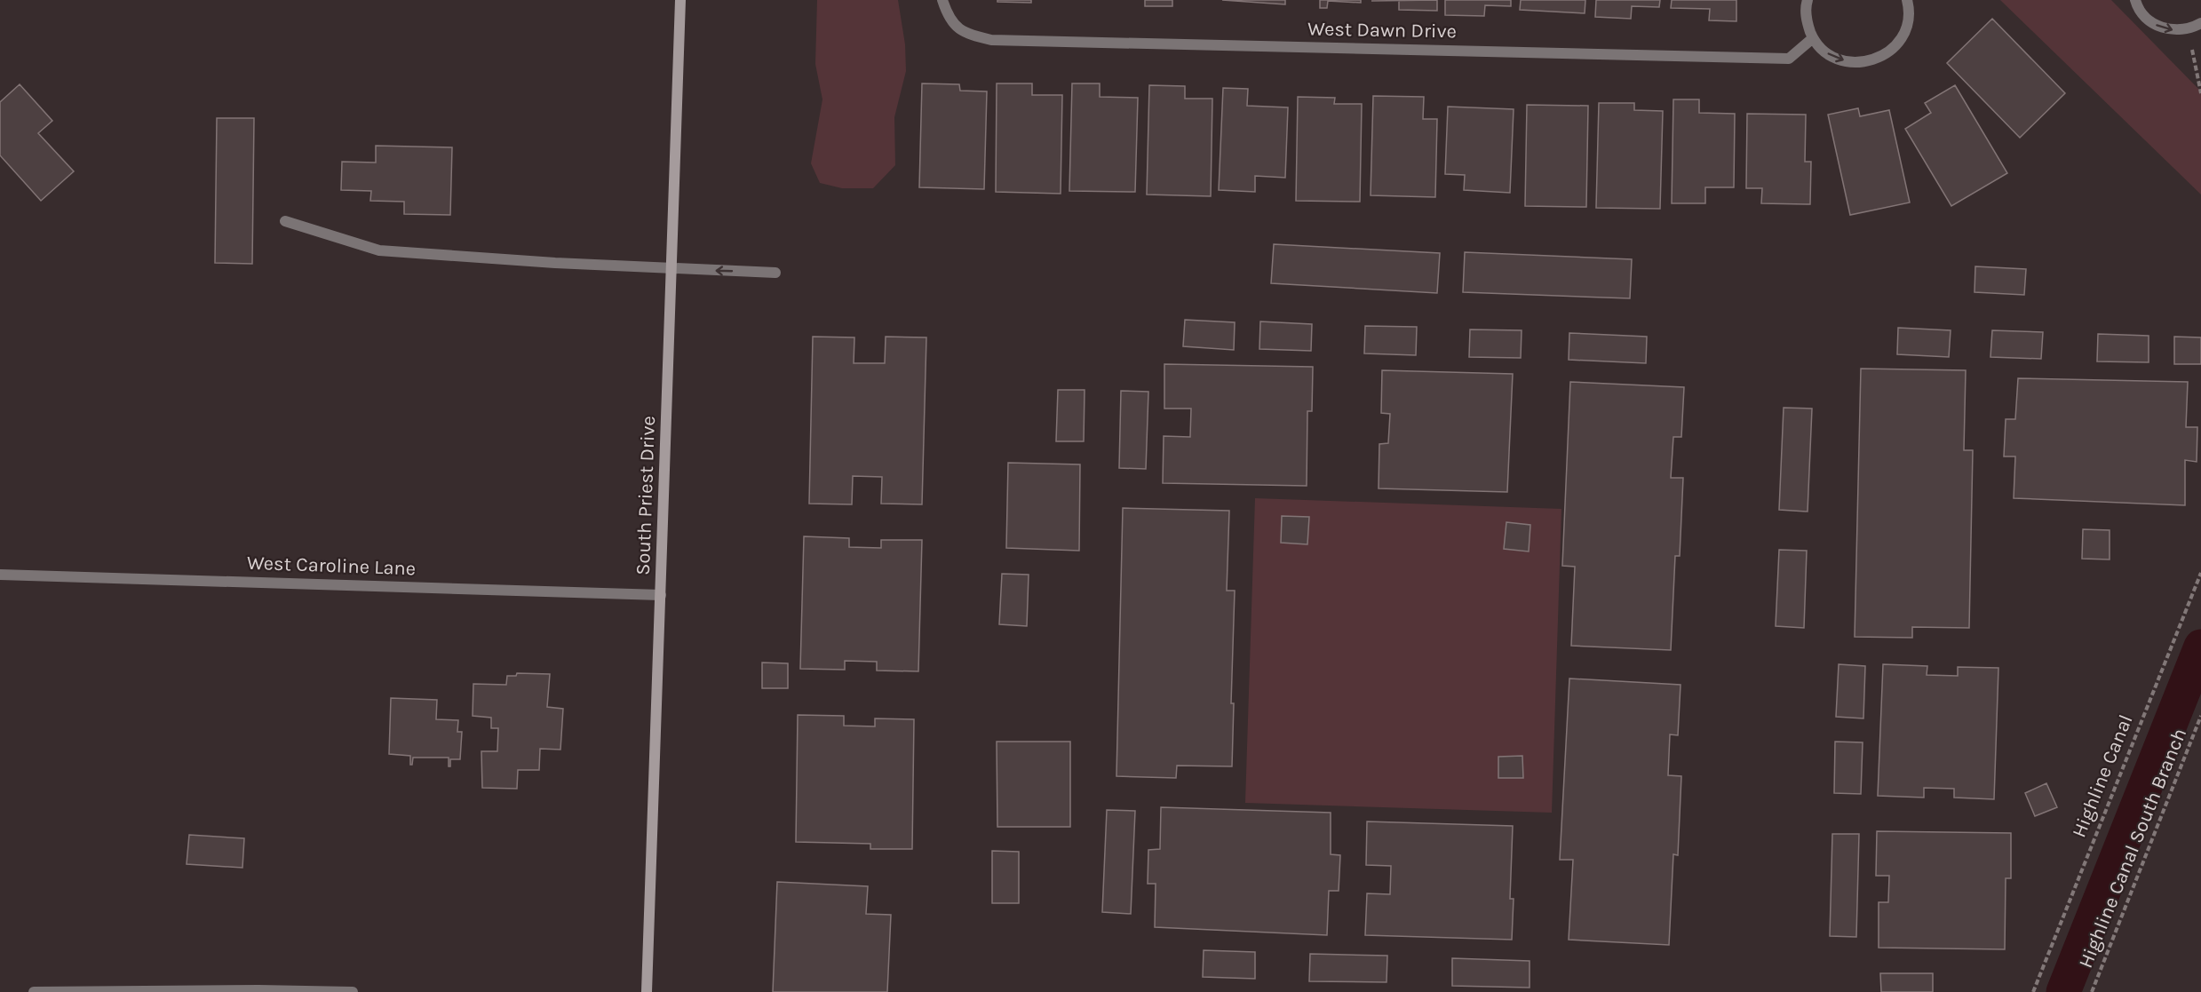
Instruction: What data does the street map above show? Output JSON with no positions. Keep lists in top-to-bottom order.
{
  "streets": {
    "main road": ["South Priest Drive"],
    "street": ["West Dawn Drive", "West Caroline Lane"],
    "path": ["Highline Canal", "Highline Canal South Branch"]
  },
  "crossings": [
    ["South Priest Drive", "West Caroline Lane"]
  ]
}
